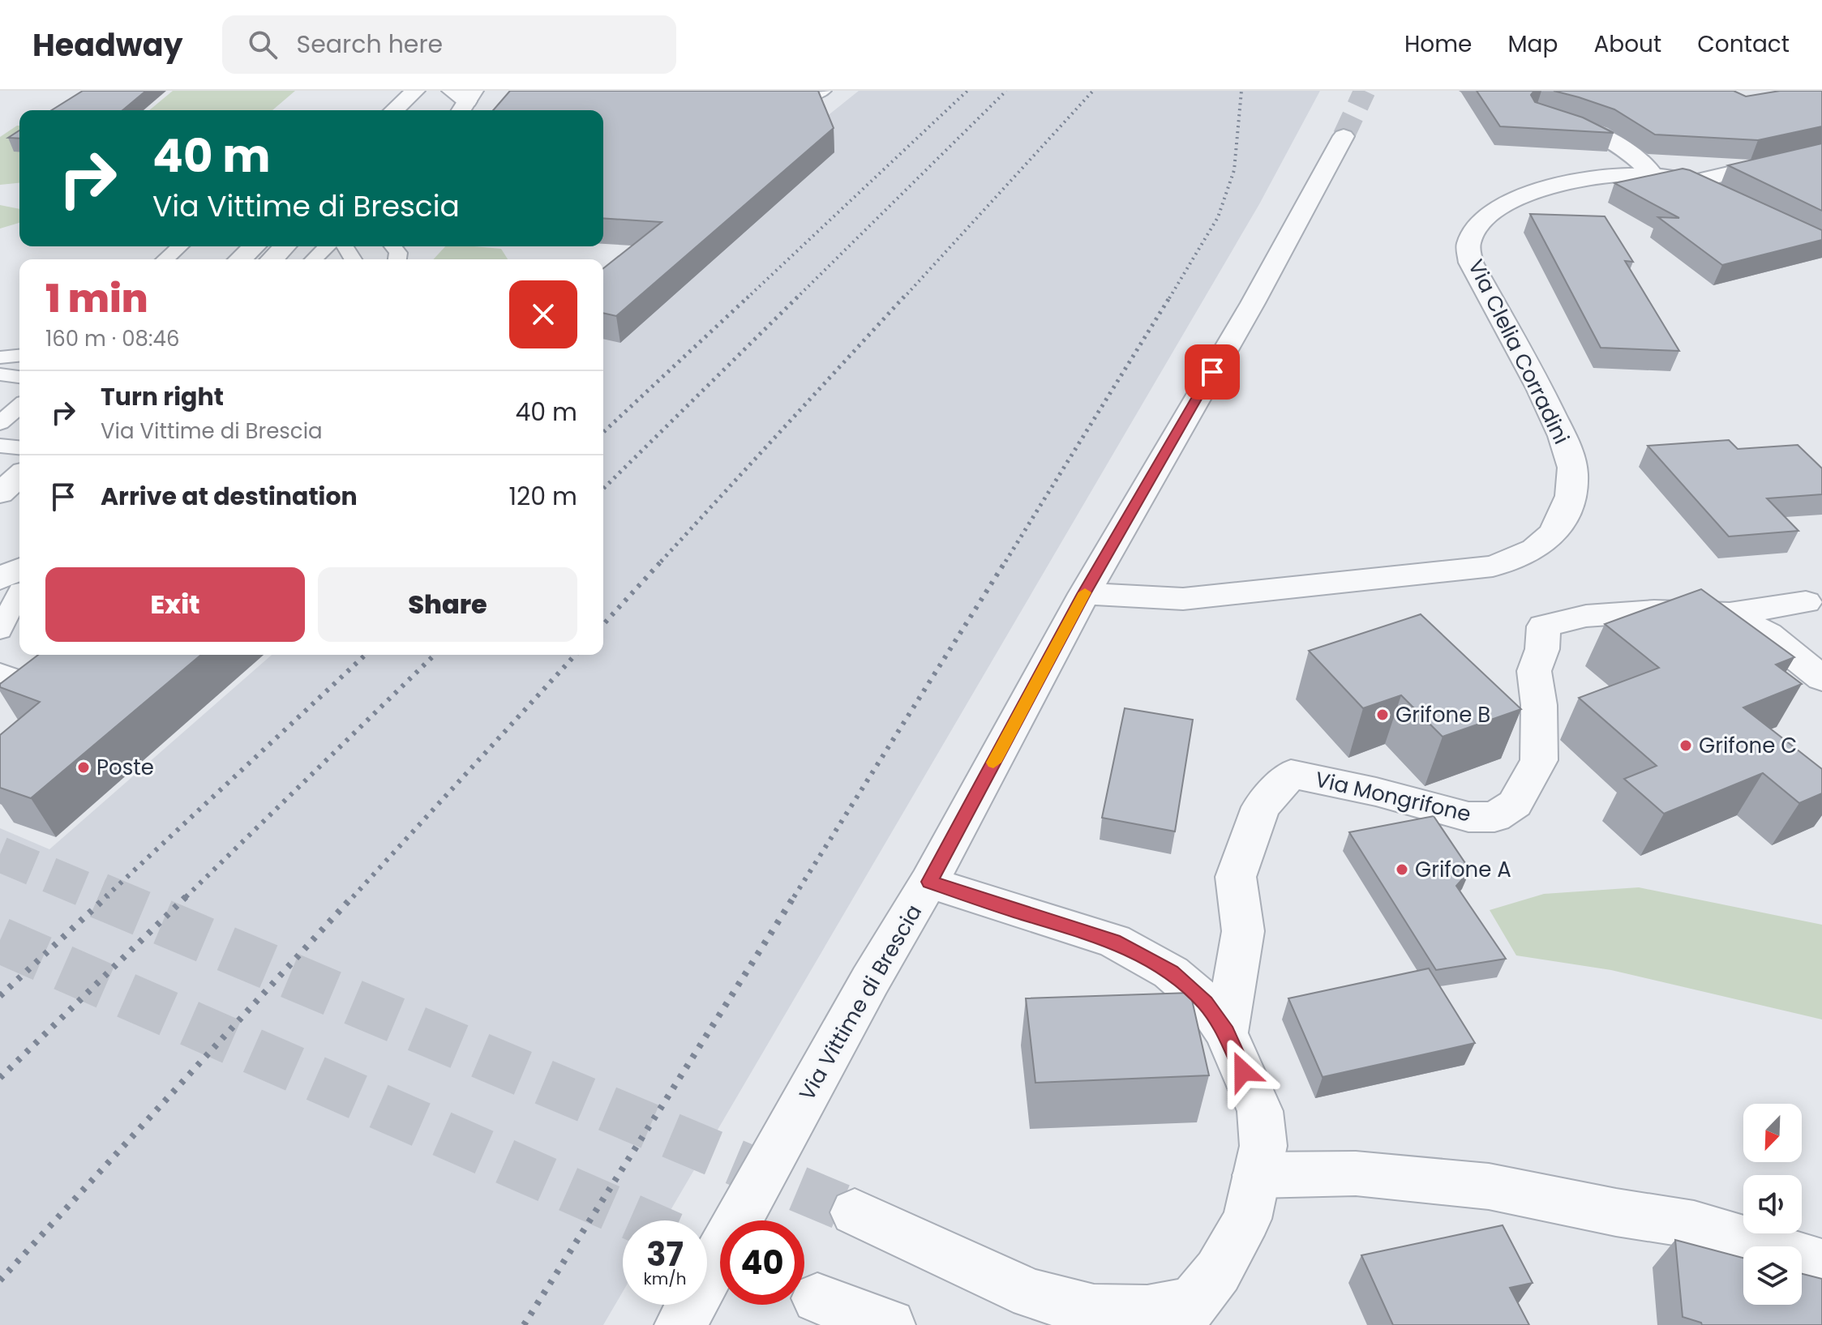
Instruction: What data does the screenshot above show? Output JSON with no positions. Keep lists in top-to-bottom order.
{
  "streets": {
    "street": ["Via Clelia Corradini", "Via Mongrifone", "Via Vittime di Brescia"]
  },
  "crossings": [
    ["Via Clelia Corradini", "Via Vittime di Brescia"]
  ],
  "places": [
    "Grifone B",
    "Grifone C",
    "Poste",
    "Grifone A"
  ],
  "north": "bottom left",
  "page": {
    "header": "Headway",
    "search": "Search here",
    "nav": [
      "Home",
      "Map",
      "About",
      "Contact"
    ],
    "turn": ["40 m", "Via Vittime di Brescia"],
    "heading": ["1 min", "160 m · 08:46"],
    "list": [
      {
        "name": "Turn right",
        "note": "Via Vittime di Brescia",
        "value": "40 m"
      },
      {
        "name": "Arrive at destination",
        "value": "120 m"
      }
    ],
    "buttons": ["Exit", "Share"],
    "speed": "37 km/h",
    "limit": "40"
  }
}
